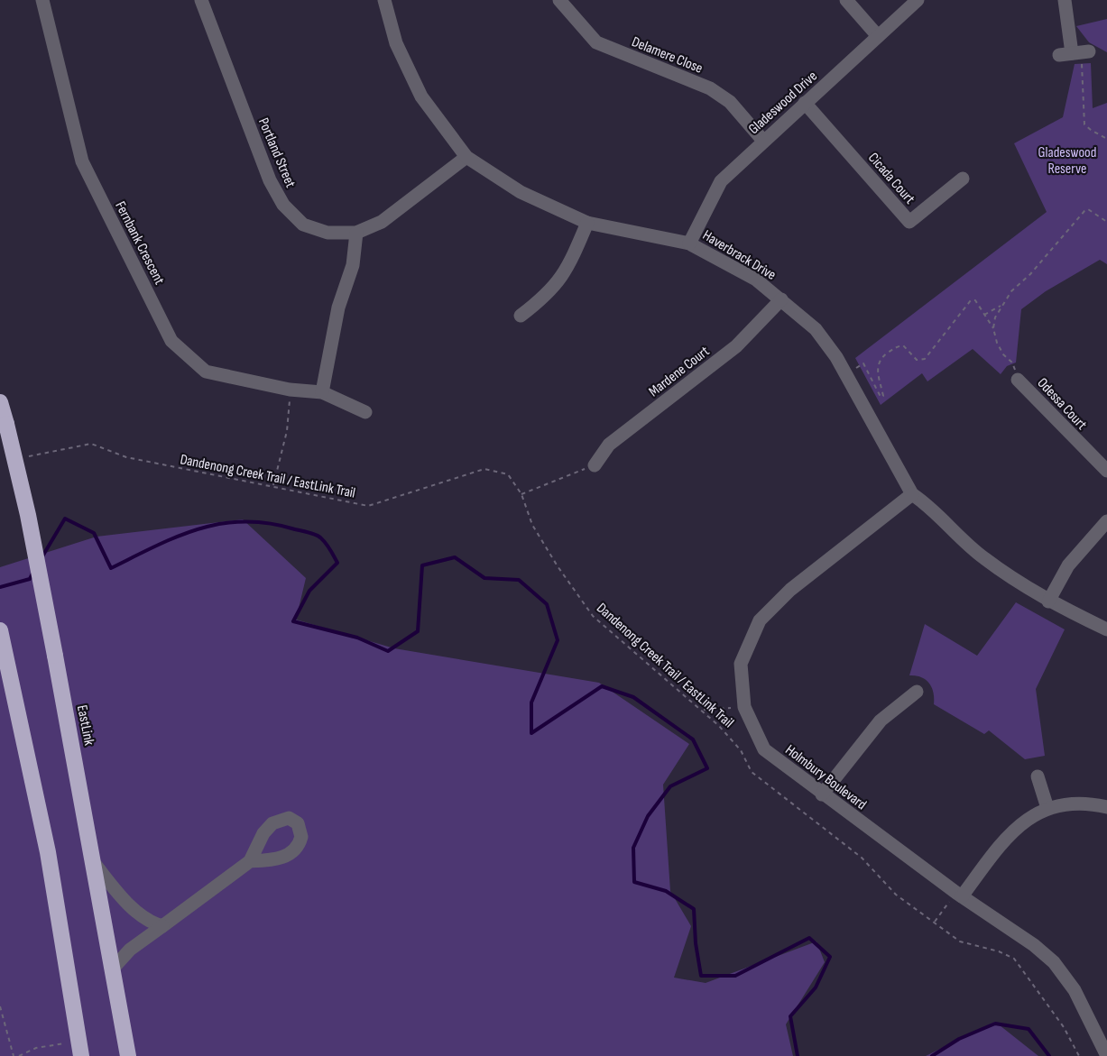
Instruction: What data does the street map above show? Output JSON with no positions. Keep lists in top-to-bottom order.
{
  "streets": {
    "highway": ["EastLink"],
    "street": [
      "Delamere Close",
      "Gladeswood Drive",
      "Portland Street",
      "Cicada Court",
      "Fernbank Crescent",
      "Haverbrack Drive",
      "Mardene Court",
      "Odessa Court",
      "Holmbury Boulevard"
    ],
    "path": ["Dandenong Creek Trail / EastLink Trail"]
  },
  "crossings": [
    ["Delamere Close", "Gladeswood Drive"],
    ["Gladeswood Drive", "Cicada Court"],
    ["Gladeswood Drive", "Haverbrack Drive"],
    ["Portland Street", "Haverbrack Drive"],
    ["Haverbrack Drive", "Mardene Court"],
    ["Haverbrack Drive", "Holmbury Boulevard"]
  ],
  "parks": ["Gladeswood Reserve"]
}
